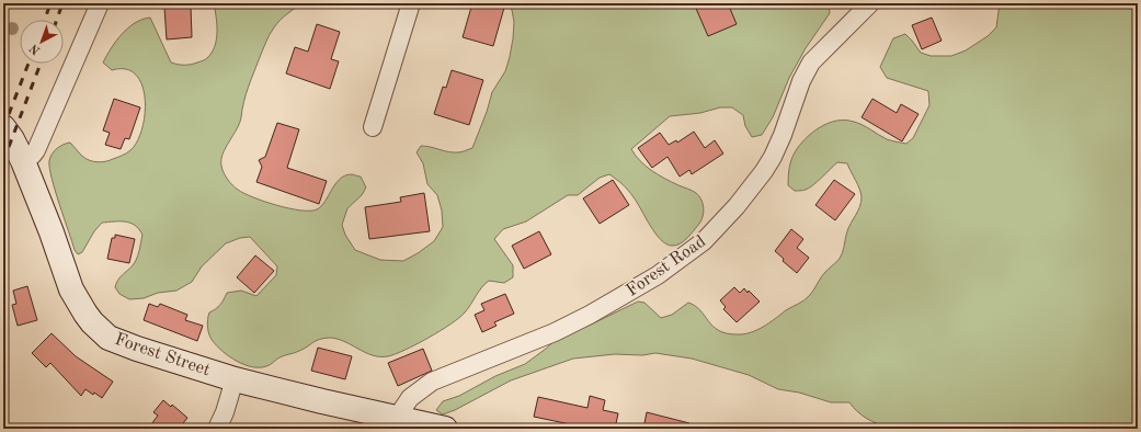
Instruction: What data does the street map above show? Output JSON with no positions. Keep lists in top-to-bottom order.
{
  "streets": {
    "main road": ["Forest Street"],
    "street": ["Forest Road"]
  },
  "crossings": [
    ["Forest Road", "Forest Street"]
  ],
  "north": "bottom left"
}
